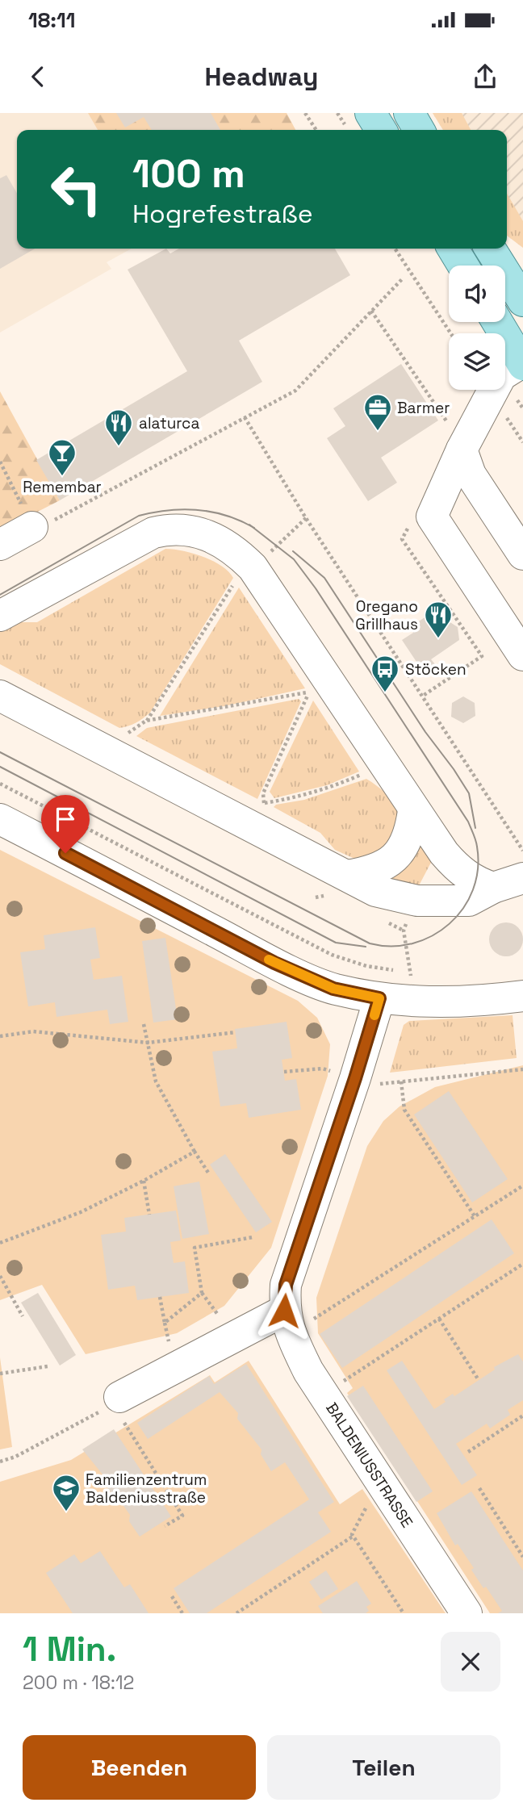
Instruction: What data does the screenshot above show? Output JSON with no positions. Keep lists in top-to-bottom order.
{
  "streets": {
    "street": ["BALDENIUSSTRASSE"]
  },
  "places": {
    "office": ["Barmer"],
    "restaurant": ["alaturca", "Oregano Grillhaus"],
    "bar": ["Remembar"],
    "bus stop": ["Stöcken"],
    "school or university": ["Familienzentrum Baldeniusstraße"]
  },
  "page": {
    "status": "18:11",
    "header": "Headway",
    "turn": ["100 m", "Hogrefestraße"],
    "heading": ["1 Min.", "200 m · 18:12"],
    "buttons": ["Beenden", "Teilen"]
  }
}
